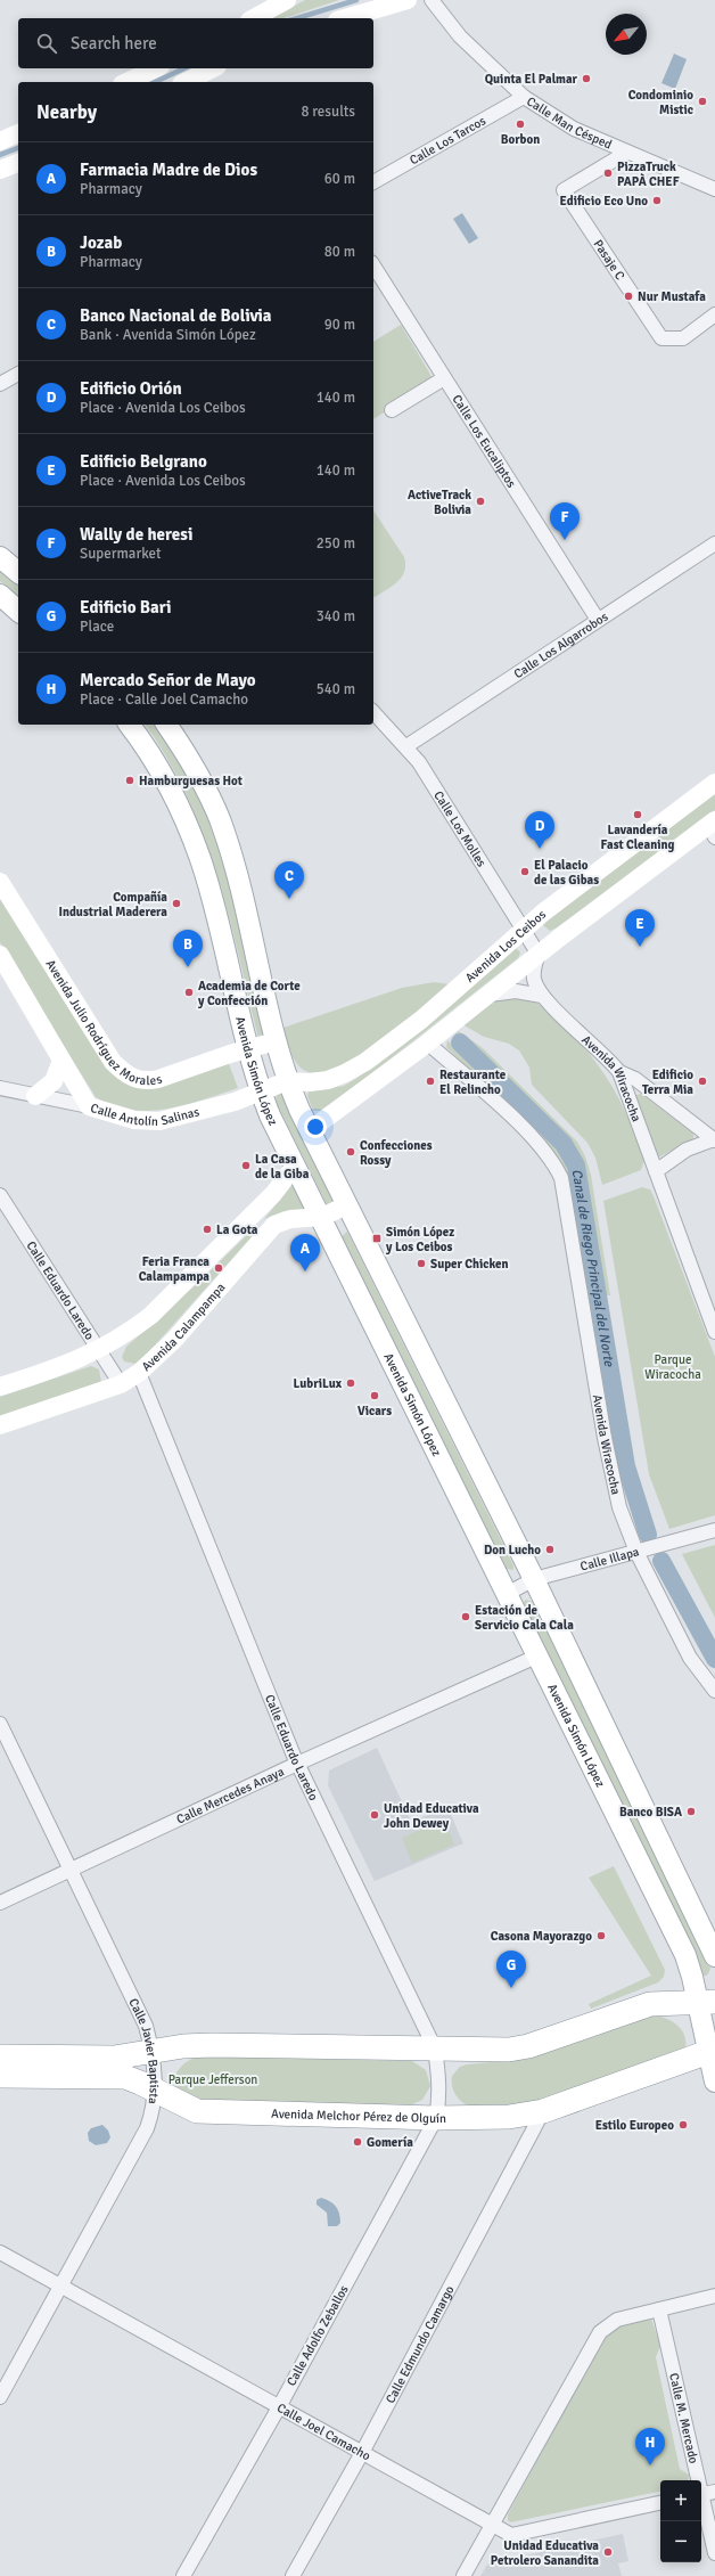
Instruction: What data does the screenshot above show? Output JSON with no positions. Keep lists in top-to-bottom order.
{
  "streets": {
    "highway": ["Avenida Melchor Pérez de Olguín"],
    "main road": ["Avenida Simón López"],
    "street": [
      "Calle Man Césped",
      "Calle Los Tarcos",
      "Pasaje C",
      "Calle Los Eucaliptos",
      "Calle Los Algarrobos",
      "Calle Los Molles",
      "Avenida Los Ceibos",
      "Avenida Julio Rodríguez Morales",
      "Avenida Wiracocha",
      "Calle Antolín Salinas",
      "Calle Eduardo Laredo",
      "Avenida Calampampa",
      "Calle Illapa",
      "Calle Mercedes Anaya",
      "Calle Javier Baptista",
      "Calle Adolfo Zeballos",
      "Calle Edmundo Camargo",
      "Calle M. Mercado",
      "Calle Joel Camacho"
    ]
  },
  "crossings": [
    ["Calle Man Césped", "Calle Los Tarcos"],
    ["Calle Man Césped", "Pasaje C"],
    ["Calle Los Eucaliptos", "Calle Los Algarrobos"],
    ["Calle Los Algarrobos", "Calle Los Molles"],
    ["Calle Los Molles", "Avenida Los Ceibos"],
    ["Calle Los Molles", "Avenida Wiracocha"],
    ["Avenida Los Ceibos", "Avenida Simón López"],
    ["Avenida Los Ceibos", "Avenida Wiracocha"],
    ["Avenida Los Ceibos", "Calle Antolín Salinas"],
    ["Avenida Julio Rodríguez Morales", "Avenida Simón López"],
    ["Avenida Simón López", "Calle Antolín Salinas"],
    ["Avenida Simón López", "Avenida Calampampa"],
    ["Avenida Simón López", "Calle Illapa"],
    ["Avenida Simón López", "Calle Mercedes Anaya"],
    ["Avenida Simón López", "Avenida Melchor Pérez de Olguín"],
    ["Avenida Wiracocha", "Calle Illapa"],
    ["Calle Eduardo Laredo", "Avenida Calampampa"],
    ["Calle Eduardo Laredo", "Calle Mercedes Anaya"],
    ["Calle Eduardo Laredo", "Avenida Melchor Pérez de Olguín"],
    ["Calle Eduardo Laredo", "Calle Adolfo Zeballos"],
    ["Calle Mercedes Anaya", "Calle Javier Baptista"],
    ["Calle Javier Baptista", "Avenida Melchor Pérez de Olguín"],
    ["Calle Javier Baptista", "Calle Joel Camacho"],
    ["Avenida Melchor Pérez de Olguín", "Calle Adolfo Zeballos"],
    ["Avenida Melchor Pérez de Olguín", "Calle Edmundo Camargo"],
    ["Calle Adolfo Zeballos", "Calle Joel Camacho"],
    ["Calle Edmundo Camargo", "Calle Joel Camacho"]
  ],
  "water": ["Canal de Riego Principal del Norte"],
  "parks": ["Parque Wiracocha", "Parque Jefferson"],
  "places": {
    "other": [
      "Quinta El Palmar",
      "Condominio Mistic",
      "Borbon",
      "PizzaTruck PAPÀ CHEF",
      "Edificio Eco Uno",
      "Nur Mustafa",
      "ActiveTrack Bolivia",
      "Hamburguesas Hot",
      "Lavandería Fast Cleaning",
      "El Palacio de las Gibas",
      "Compañía Industrial Maderera",
      "Academia de Corte y Confección",
      "Restaurante El Relincho",
      "Edificio Terra Mia",
      "Confecciones Rossy",
      "La Casa de la Giba",
      "La Gota",
      "Super Chicken",
      "Feria Franca Calampampa",
      "LubriLux",
      "Vicars",
      "Don Lucho",
      "Estación de Servicio Cala Cala",
      "Banco BISA",
      "Unidad Educativa John Dewey",
      "Casona Mayorazgo",
      "Estilo Europeo",
      "Gomería",
      "Unidad Educativa Petrolero Sanandita"
    ],
    "transit": ["Simón López y Los Ceibos"]
  },
  "north": "bottom left",
  "page": {
    "search": "Search here",
    "heading": ["Nearby", "8 results"],
    "list": [
      {
        "mark": "A",
        "name": "Farmacia Madre de Dios",
        "note": "Pharmacy",
        "value": "60 m"
      },
      {
        "mark": "B",
        "name": "Jozab",
        "note": "Pharmacy",
        "value": "80 m"
      },
      {
        "mark": "C",
        "name": "Banco Nacional de Bolivia",
        "note": "Bank · Avenida Simón López",
        "value": "90 m"
      },
      {
        "mark": "D",
        "name": "Edificio Orión",
        "note": "Place · Avenida Los Ceibos",
        "value": "140 m"
      },
      {
        "mark": "E",
        "name": "Edificio Belgrano",
        "note": "Place · Avenida Los Ceibos",
        "value": "140 m"
      },
      {
        "mark": "F",
        "name": "Wally de heresi",
        "note": "Supermarket",
        "value": "250 m"
      },
      {
        "mark": "G",
        "name": "Edificio Bari",
        "note": "Place",
        "value": "340 m"
      },
      {
        "mark": "H",
        "name": "Mercado Señor de Mayo",
        "note": "Place · Calle Joel Camacho",
        "value": "540 m"
      }
    ],
    "pins": [
      "F",
      "D",
      "C",
      "E",
      "B",
      "A",
      "G",
      "H"
    ],
    "map_buttons": ["+", "−"]
  }
}
